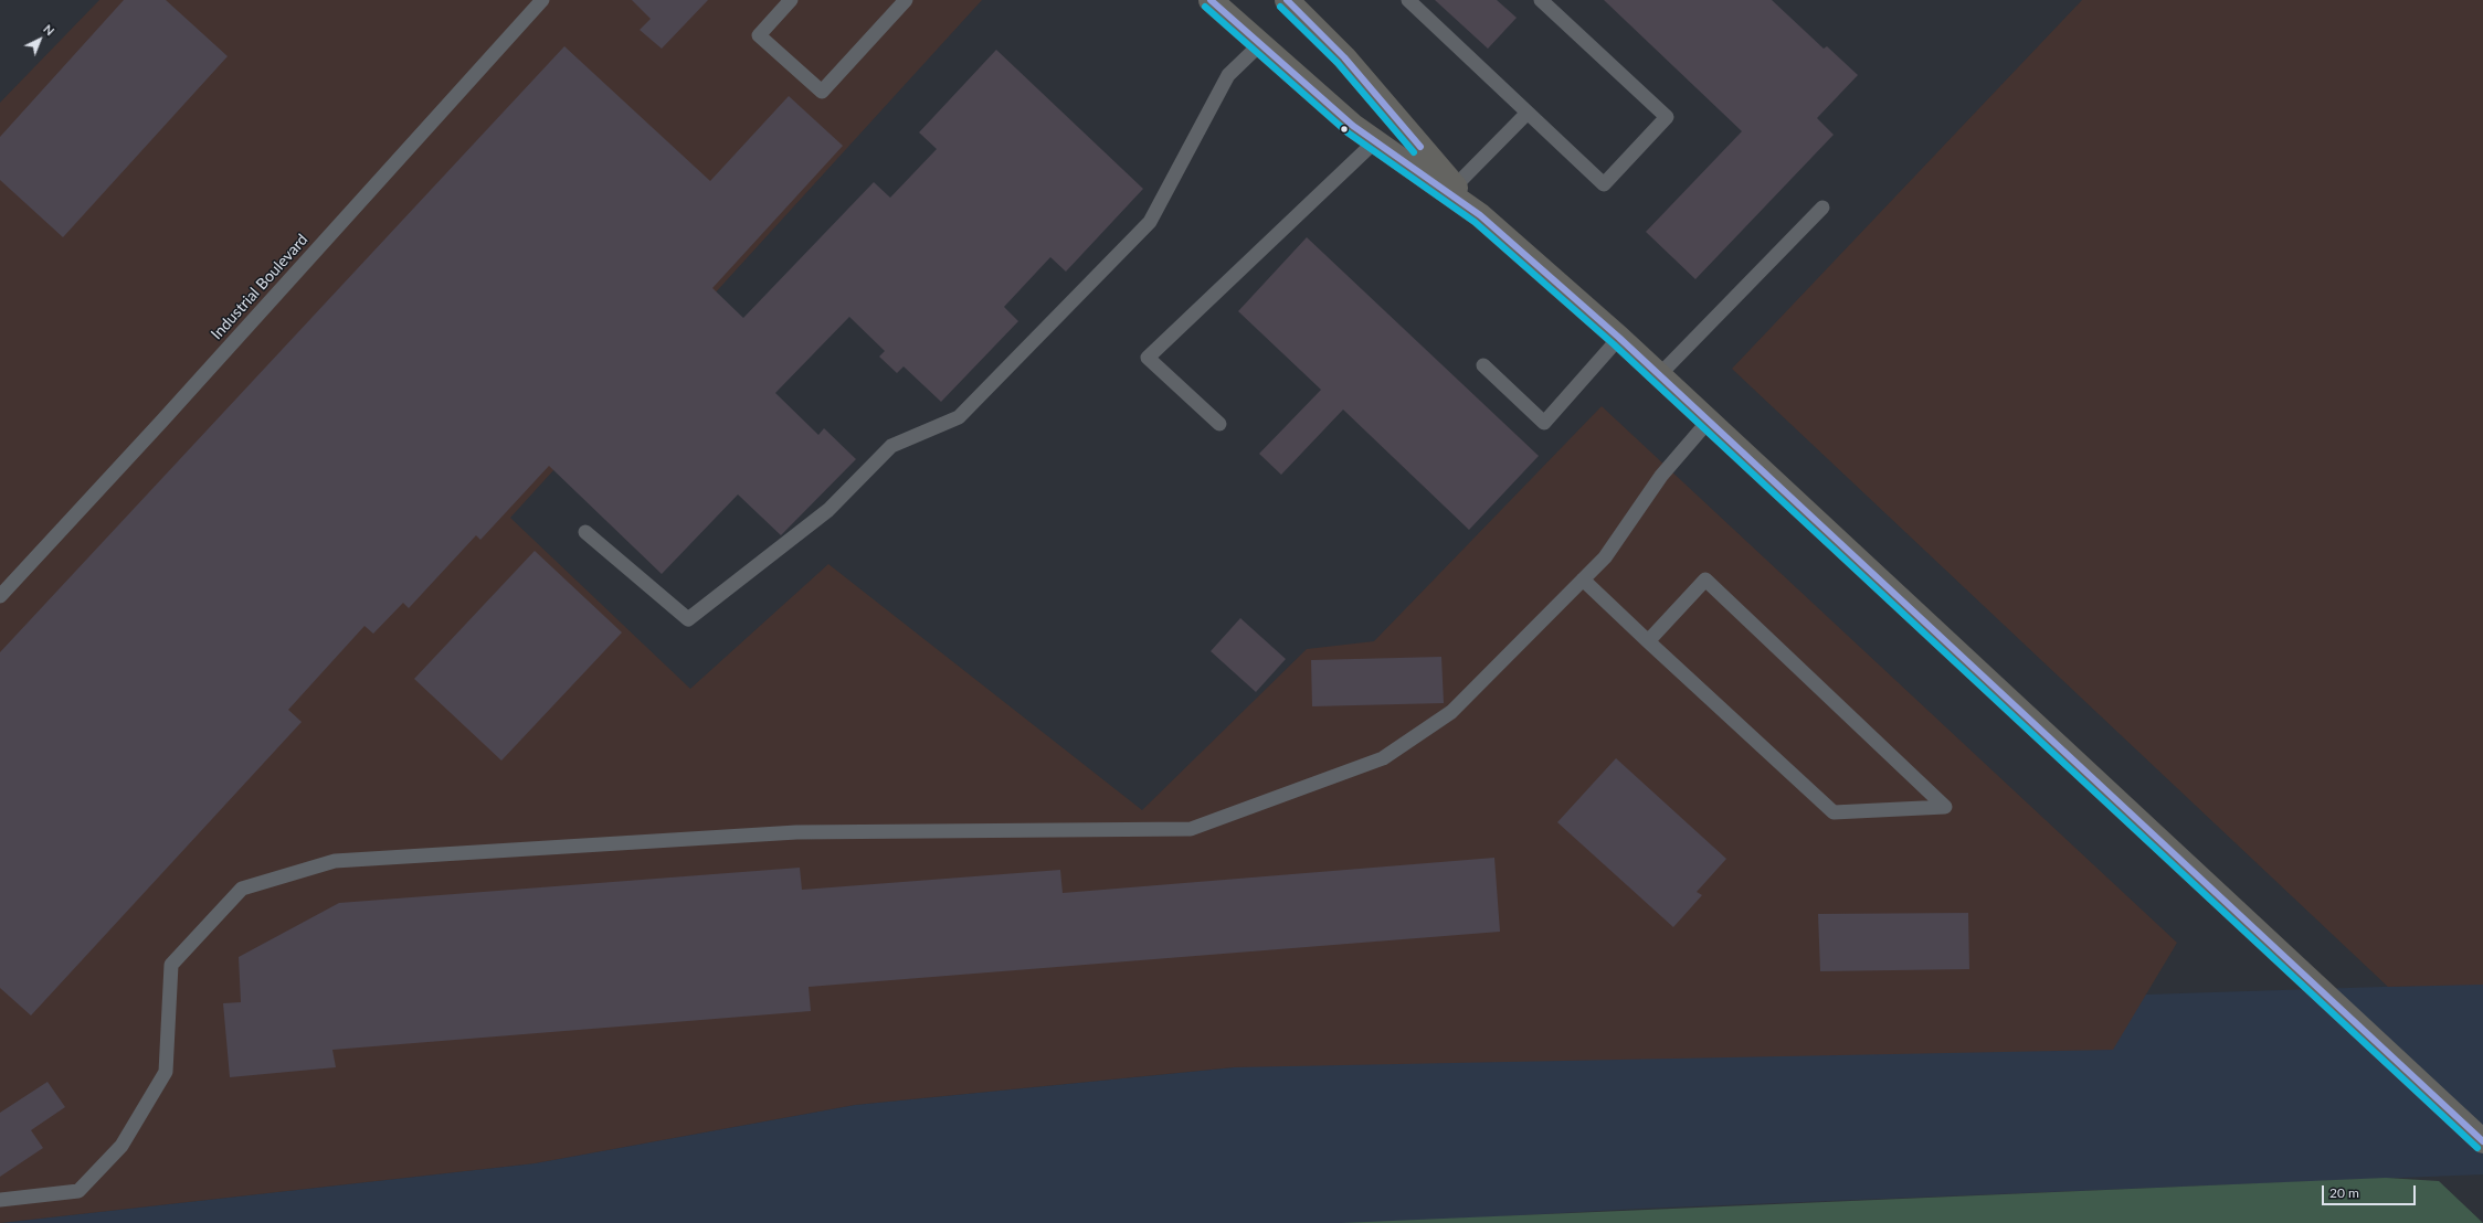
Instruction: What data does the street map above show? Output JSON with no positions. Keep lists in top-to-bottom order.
{
  "streets": {
    "lane": ["Industrial Boulevard"]
  },
  "scale_bar": "20 m",
  "north": "top right"
}
